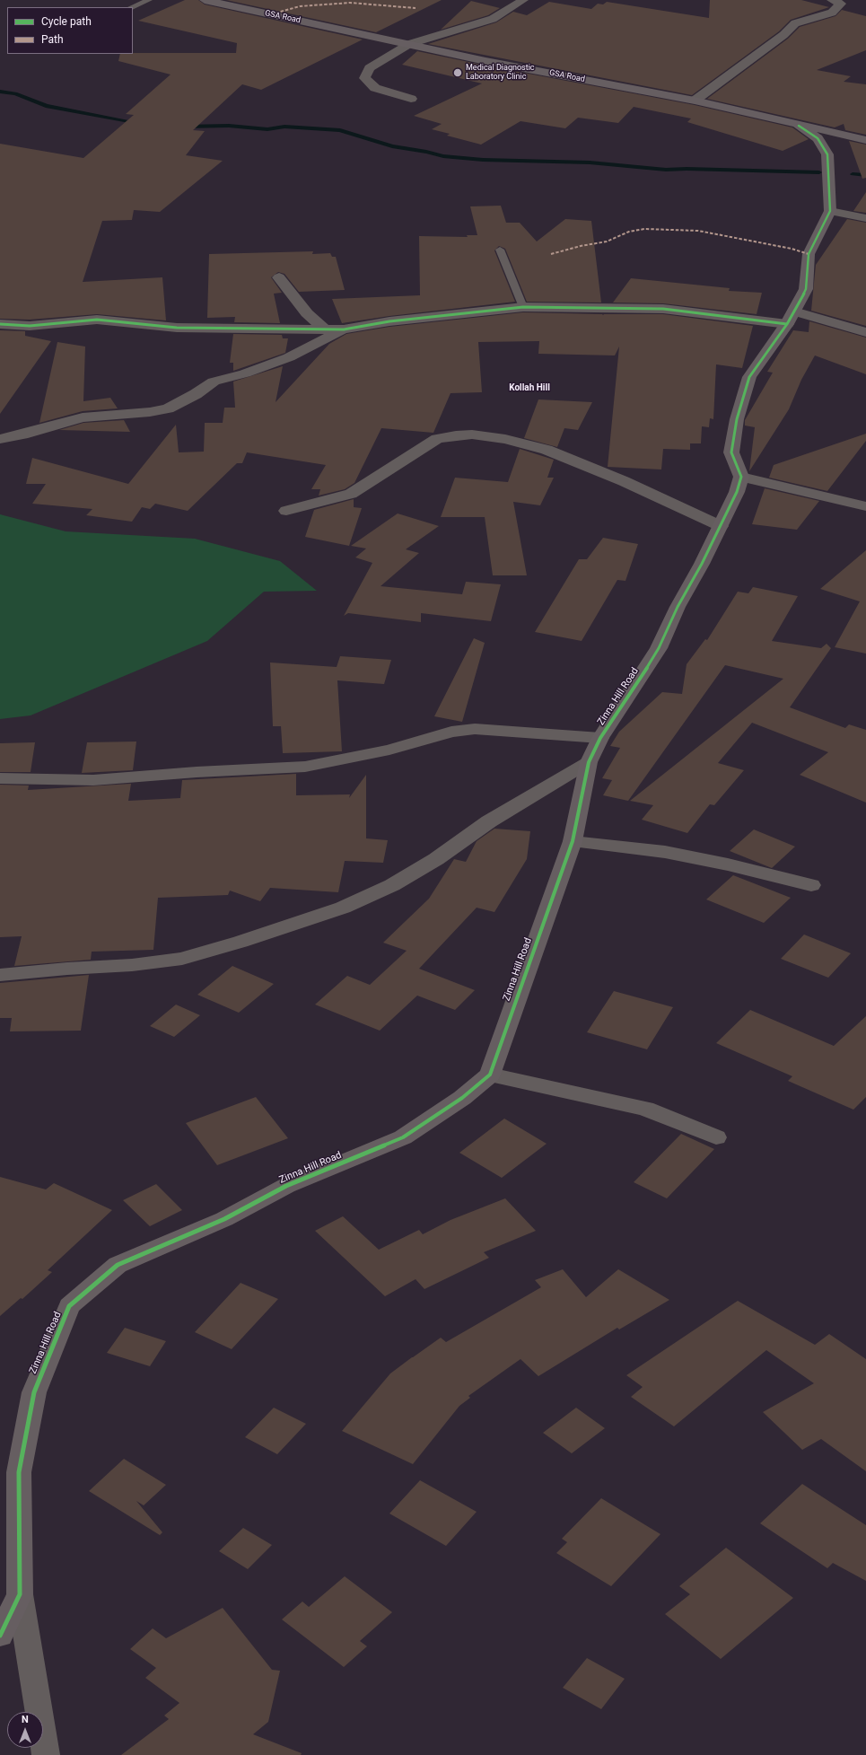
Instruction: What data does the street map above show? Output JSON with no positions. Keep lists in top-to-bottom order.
{
  "streets": {
    "street": ["GSA Road", "Zinna Hill Road"]
  },
  "districts": ["Kollah Hill"],
  "places": ["Medical Diagnostic Laboratory Clinic"],
  "legend": ["Cycle path", "Path"],
  "north": "top"
}
